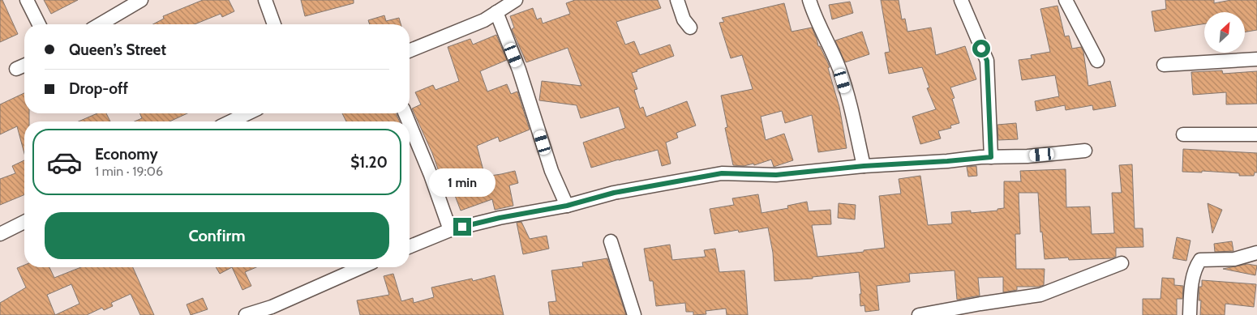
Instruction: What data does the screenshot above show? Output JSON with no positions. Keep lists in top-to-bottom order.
{
  "north": "top right",
  "page": {
    "banner": ["Queen’s Street", "Drop-off"],
    "list": [
      {
        "name": "Economy",
        "note": "1 min · 19:06",
        "value": "$1.20"
      }
    ],
    "bubble": "1 min",
    "buttons": "Confirm"
  }
}
